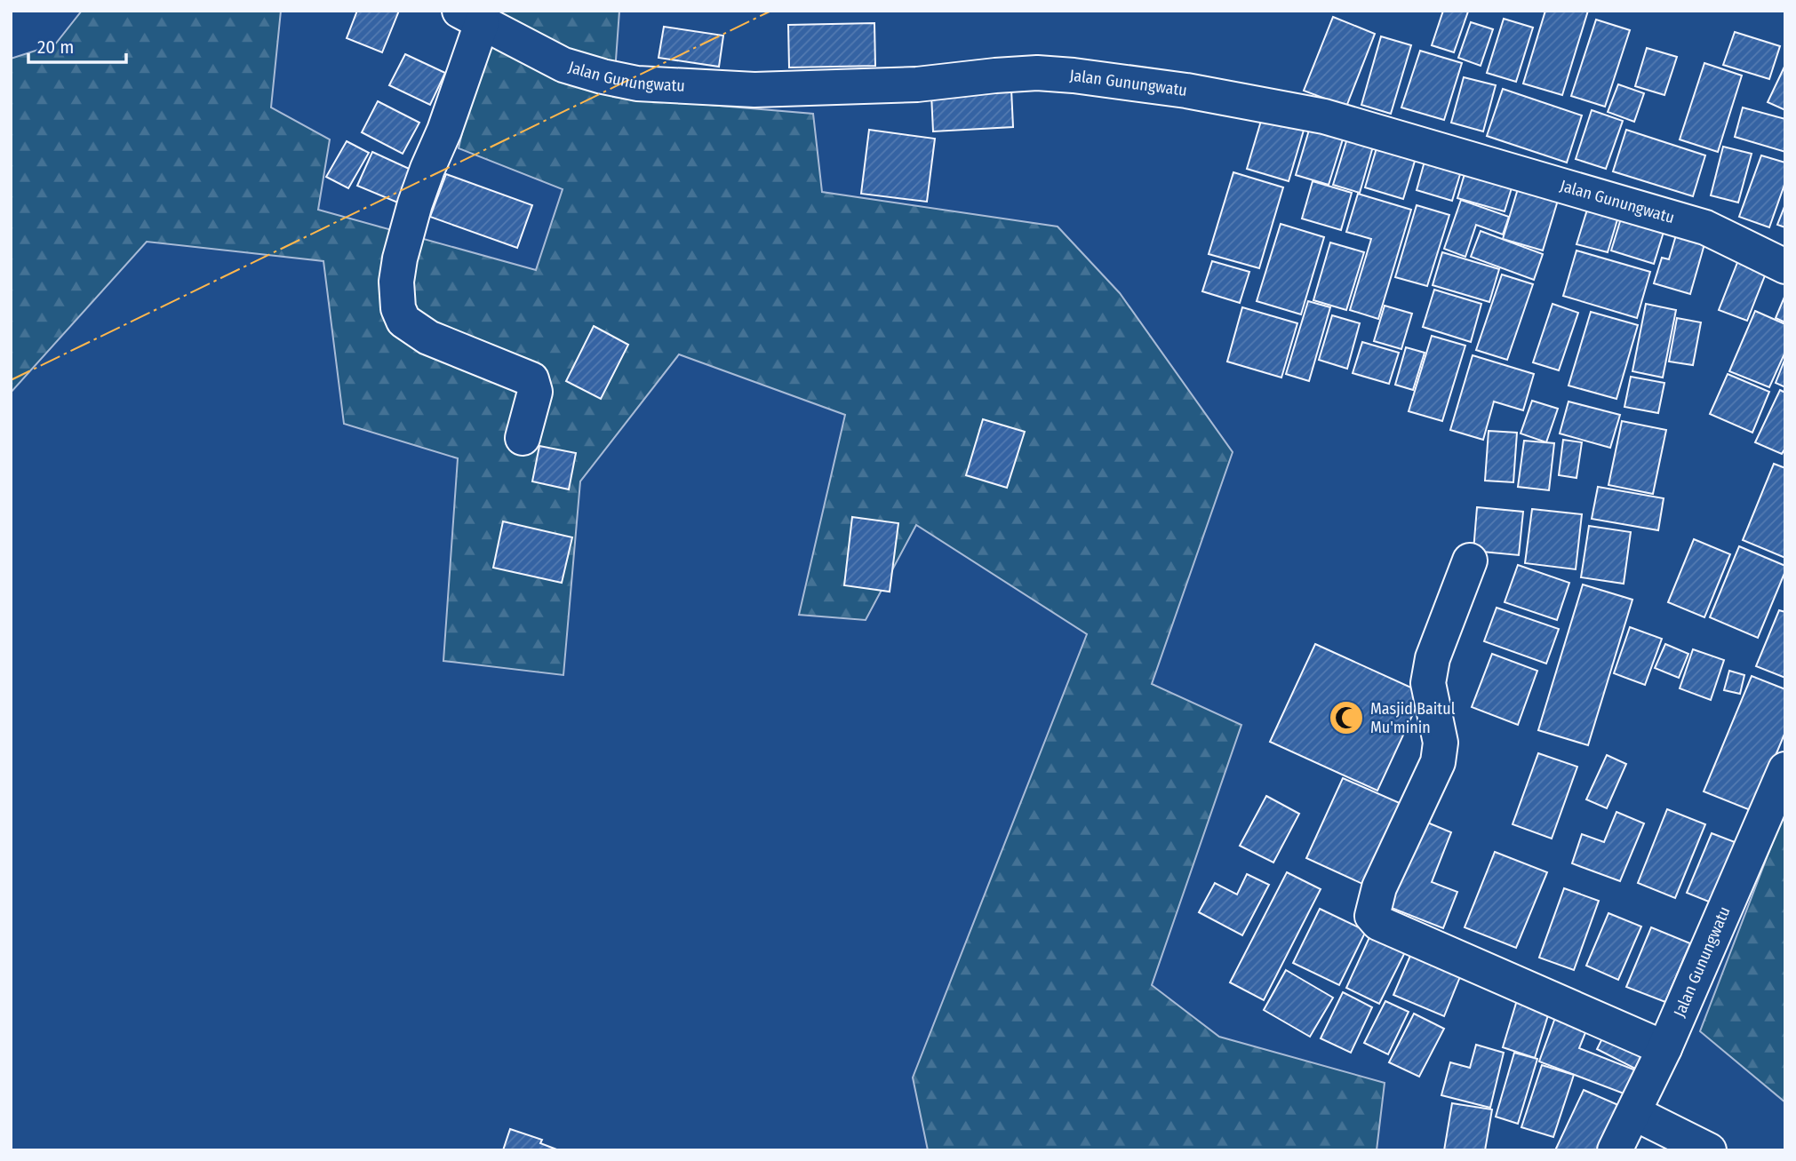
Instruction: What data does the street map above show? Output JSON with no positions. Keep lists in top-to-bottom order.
{
  "streets": {
    "street": ["Jalan Gunungwatu"]
  },
  "places": {
    "mosque": ["Masjid Baitul Mu'minin"]
  },
  "scale_bar": "20 m"
}
